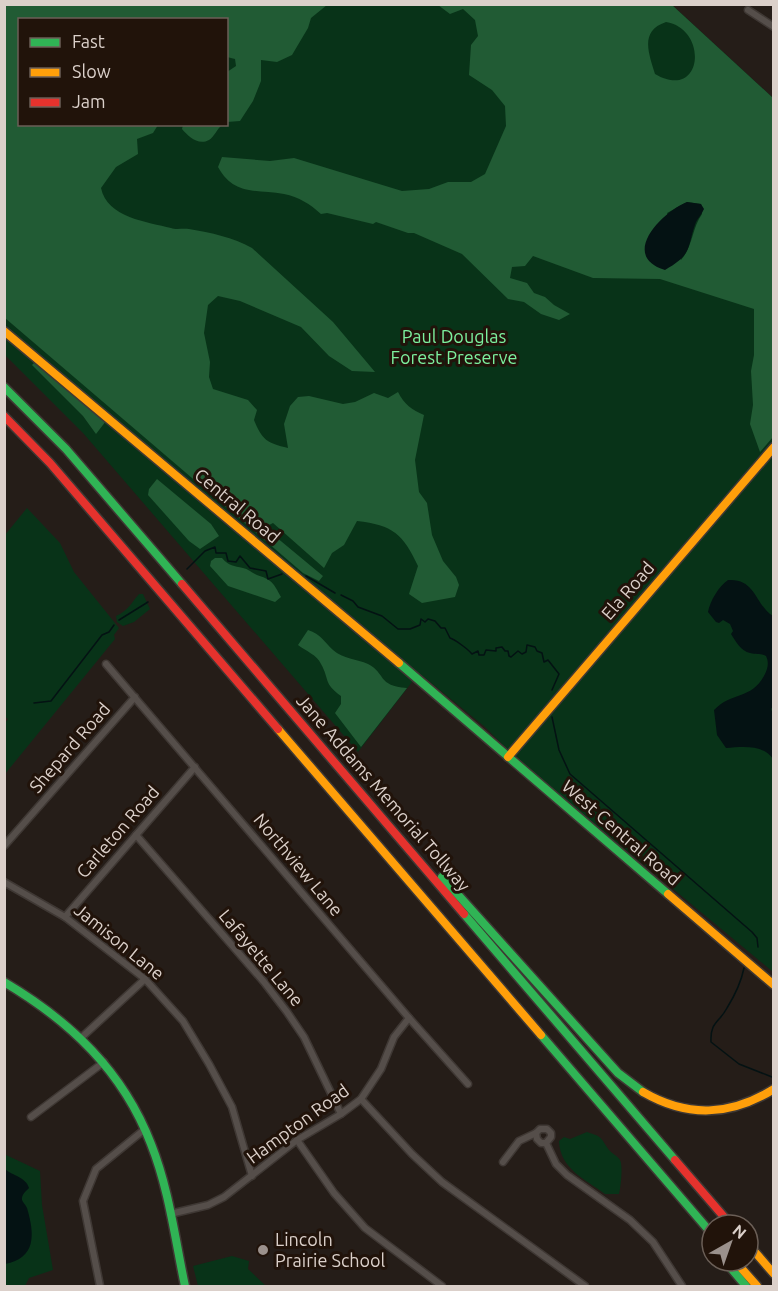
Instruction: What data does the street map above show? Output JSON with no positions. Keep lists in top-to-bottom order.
{
  "streets": {
    "main road": [
      "Central Road",
      "Ela Road",
      "Jane Addams Memorial Tollway",
      "West Central Road"
    ],
    "street": [
      "Shepard Road",
      "Carleton Road",
      "Northview Lane",
      "Jamison Lane",
      "Lafayette Lane",
      "Hampton Road"
    ]
  },
  "crossings": [
    ["Central Road", "West Central Road"],
    ["Ela Road", "West Central Road"],
    ["Shepard Road", "Northview Lane"],
    ["Carleton Road", "Northview Lane"],
    ["Carleton Road", "Jamison Lane"],
    ["Carleton Road", "Lafayette Lane"],
    ["Northview Lane", "Hampton Road"],
    ["Jamison Lane", "Hampton Road"],
    ["Lafayette Lane", "Hampton Road"]
  ],
  "parks": ["Paul Douglas Forest Preserve"],
  "places": ["Lincoln Prairie School"],
  "legend": ["Fast", "Slow", "Jam"],
  "north": "top right"
}
